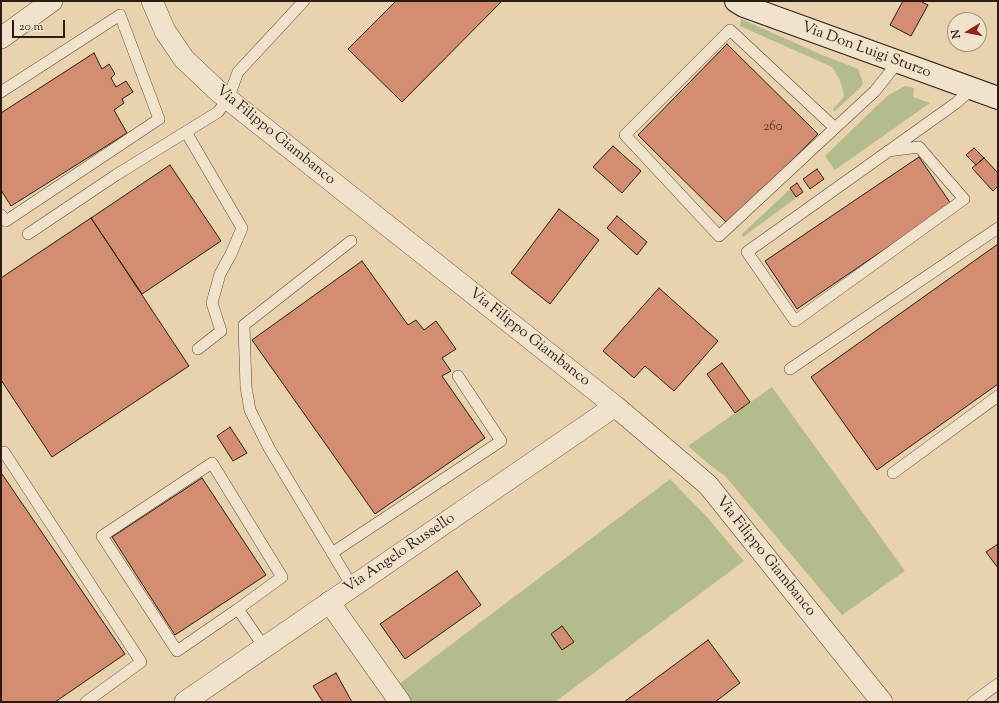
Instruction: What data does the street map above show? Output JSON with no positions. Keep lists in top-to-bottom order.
{
  "streets": {
    "street": ["Via Don Luigi Sturzo", "Via Filippo Giambanco", "Via Angelo Russello"]
  },
  "crossings": [
    ["Via Filippo Giambanco", "Via Angelo Russello"]
  ],
  "house_numbers": ["260"],
  "scale_bar": "20 m",
  "north": "left"
}
